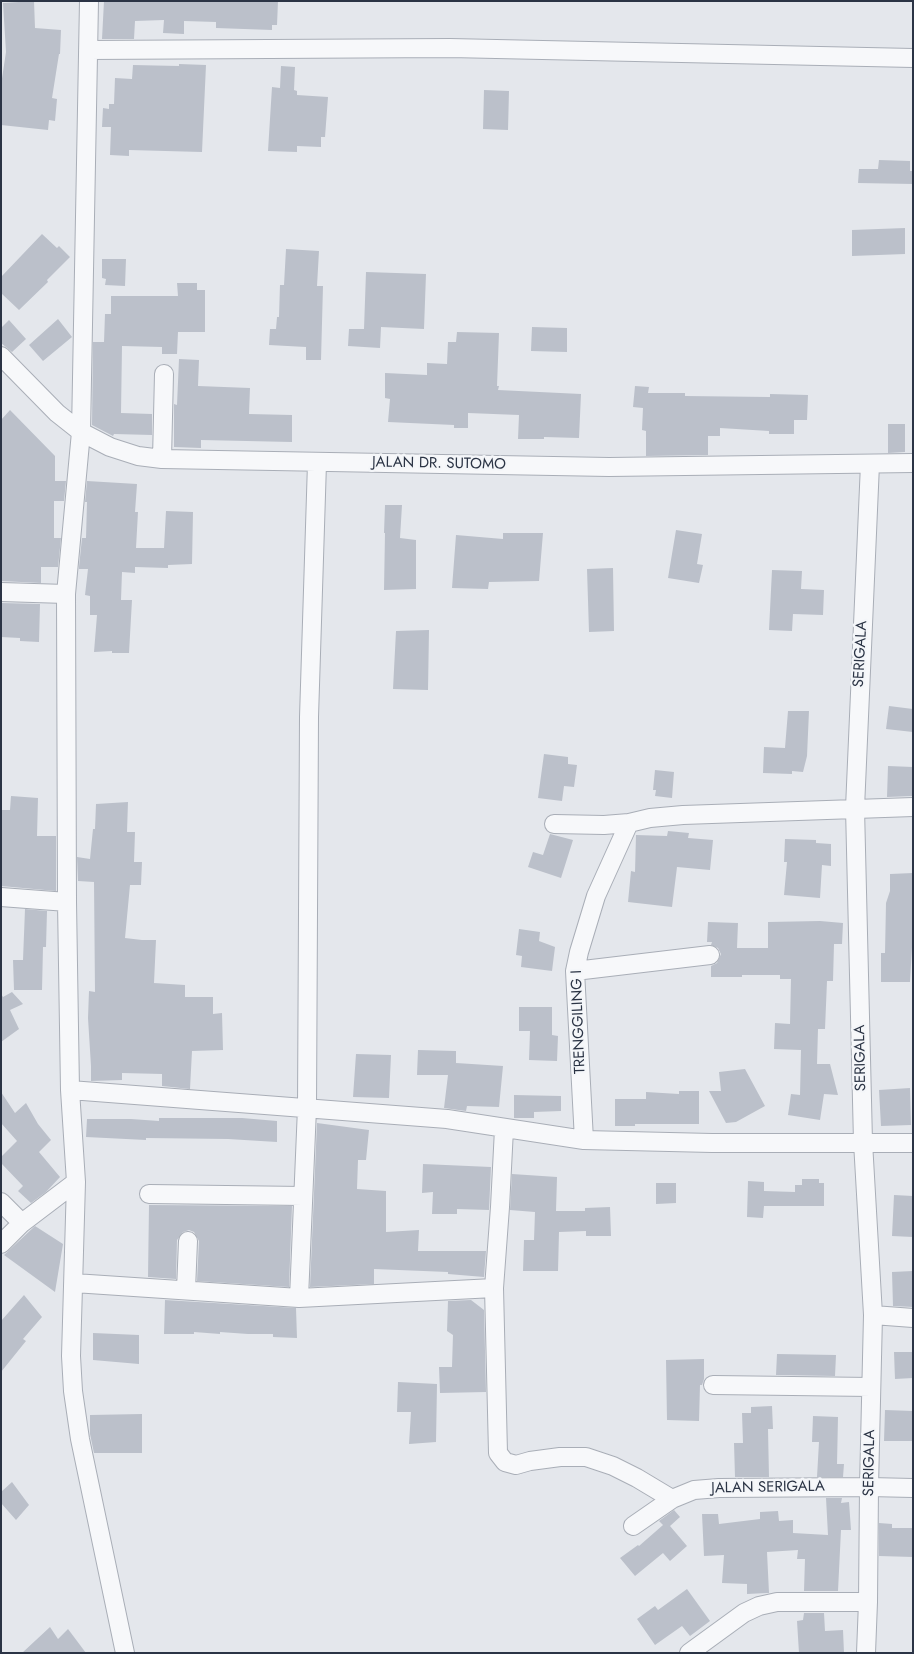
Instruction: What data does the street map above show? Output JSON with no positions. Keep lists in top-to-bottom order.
{
  "streets": {
    "street": [
      "JALAN DR. SUTOMO",
      "SERIGALA",
      "TRENGGILING I",
      "JALAN SERIGALA"
    ]
  },
  "crossings": [
    ["JALAN DR. SUTOMO", "SERIGALA"],
    ["SERIGALA", "JALAN SERIGALA"]
  ]
}
